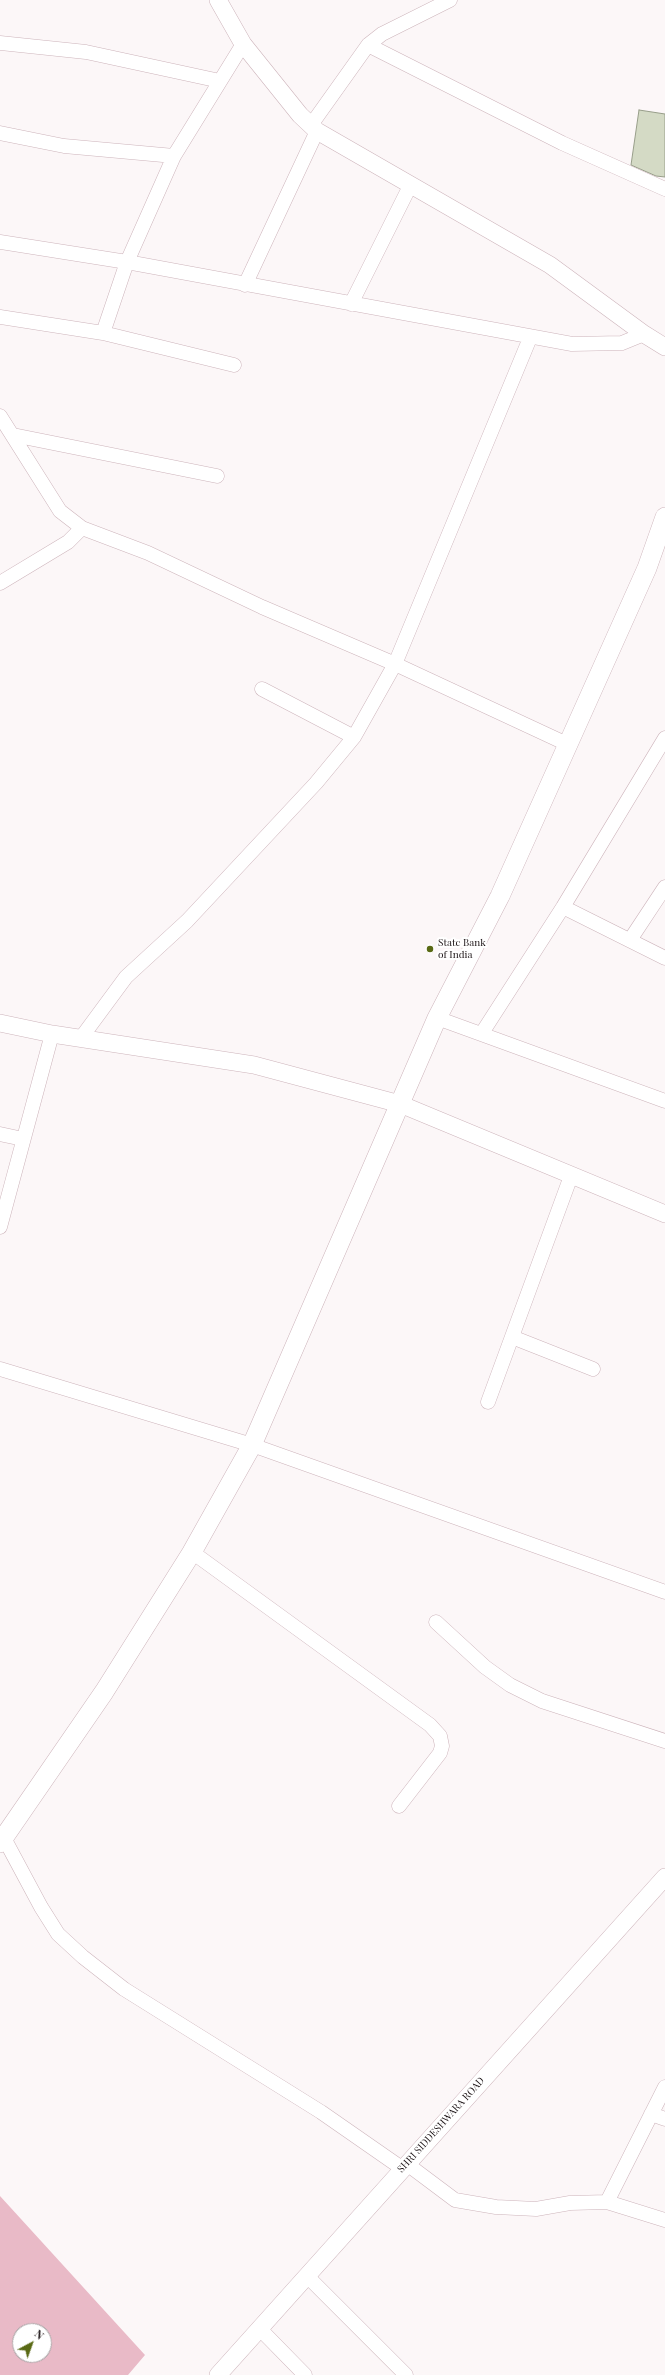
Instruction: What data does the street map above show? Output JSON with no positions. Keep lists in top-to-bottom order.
{
  "streets": {
    "street": ["SHRI SIDDESHWARA ROAD"]
  },
  "places": ["State Bank of India"],
  "north": "top right"
}
